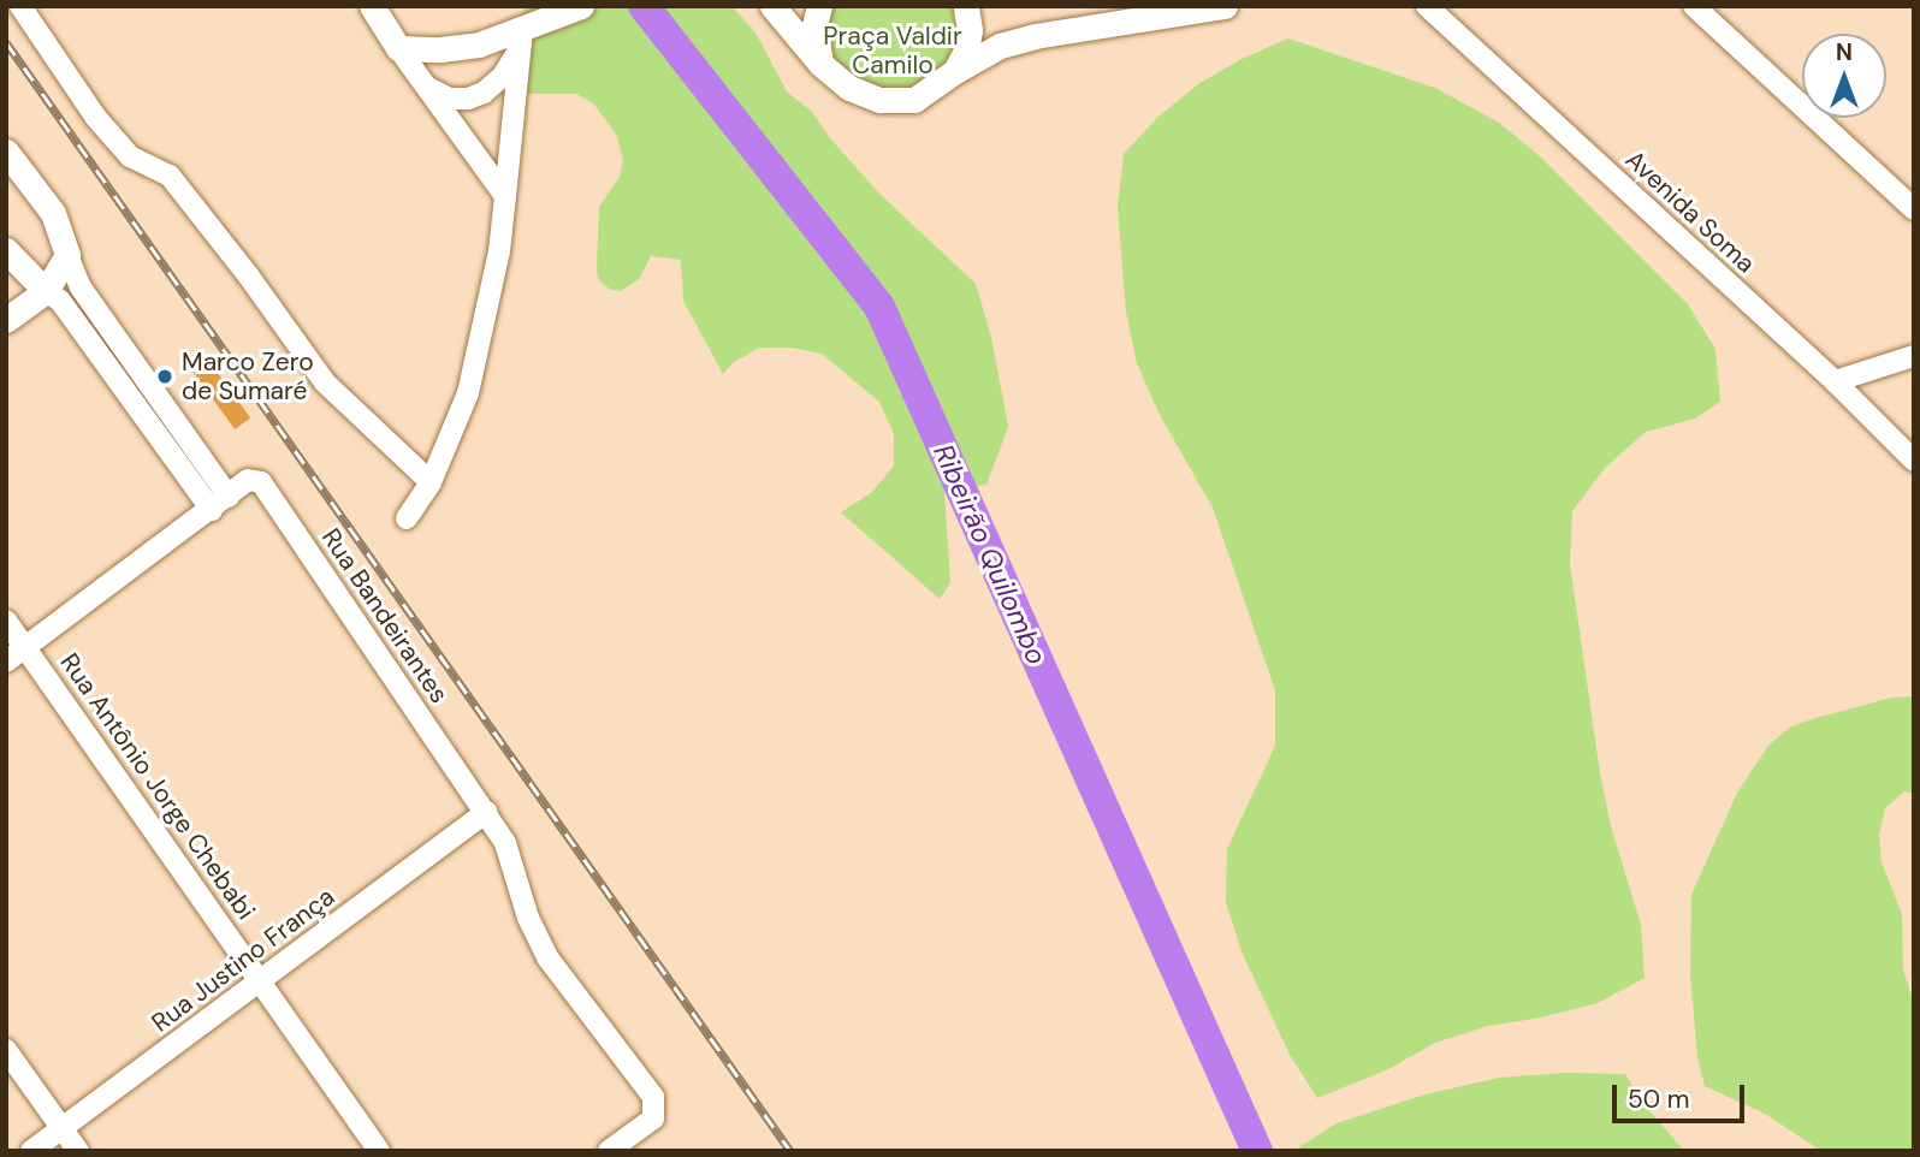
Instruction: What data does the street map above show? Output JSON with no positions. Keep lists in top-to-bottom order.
{
  "streets": {
    "street": [
      "Avenida Soma",
      "Rua Bandeirantes",
      "Rua Antônio Jorge Chebabi",
      "Rua Justino França"
    ]
  },
  "crossings": [
    ["Rua Bandeirantes", "Rua Justino França"],
    ["Rua Antônio Jorge Chebabi", "Rua Justino França"]
  ],
  "water": ["Ribeirão Quilombo"],
  "parks": ["Praça Valdir Camilo"],
  "places": ["Marco Zero de Sumaré"],
  "scale_bar": "50 m",
  "north": "top"
}
